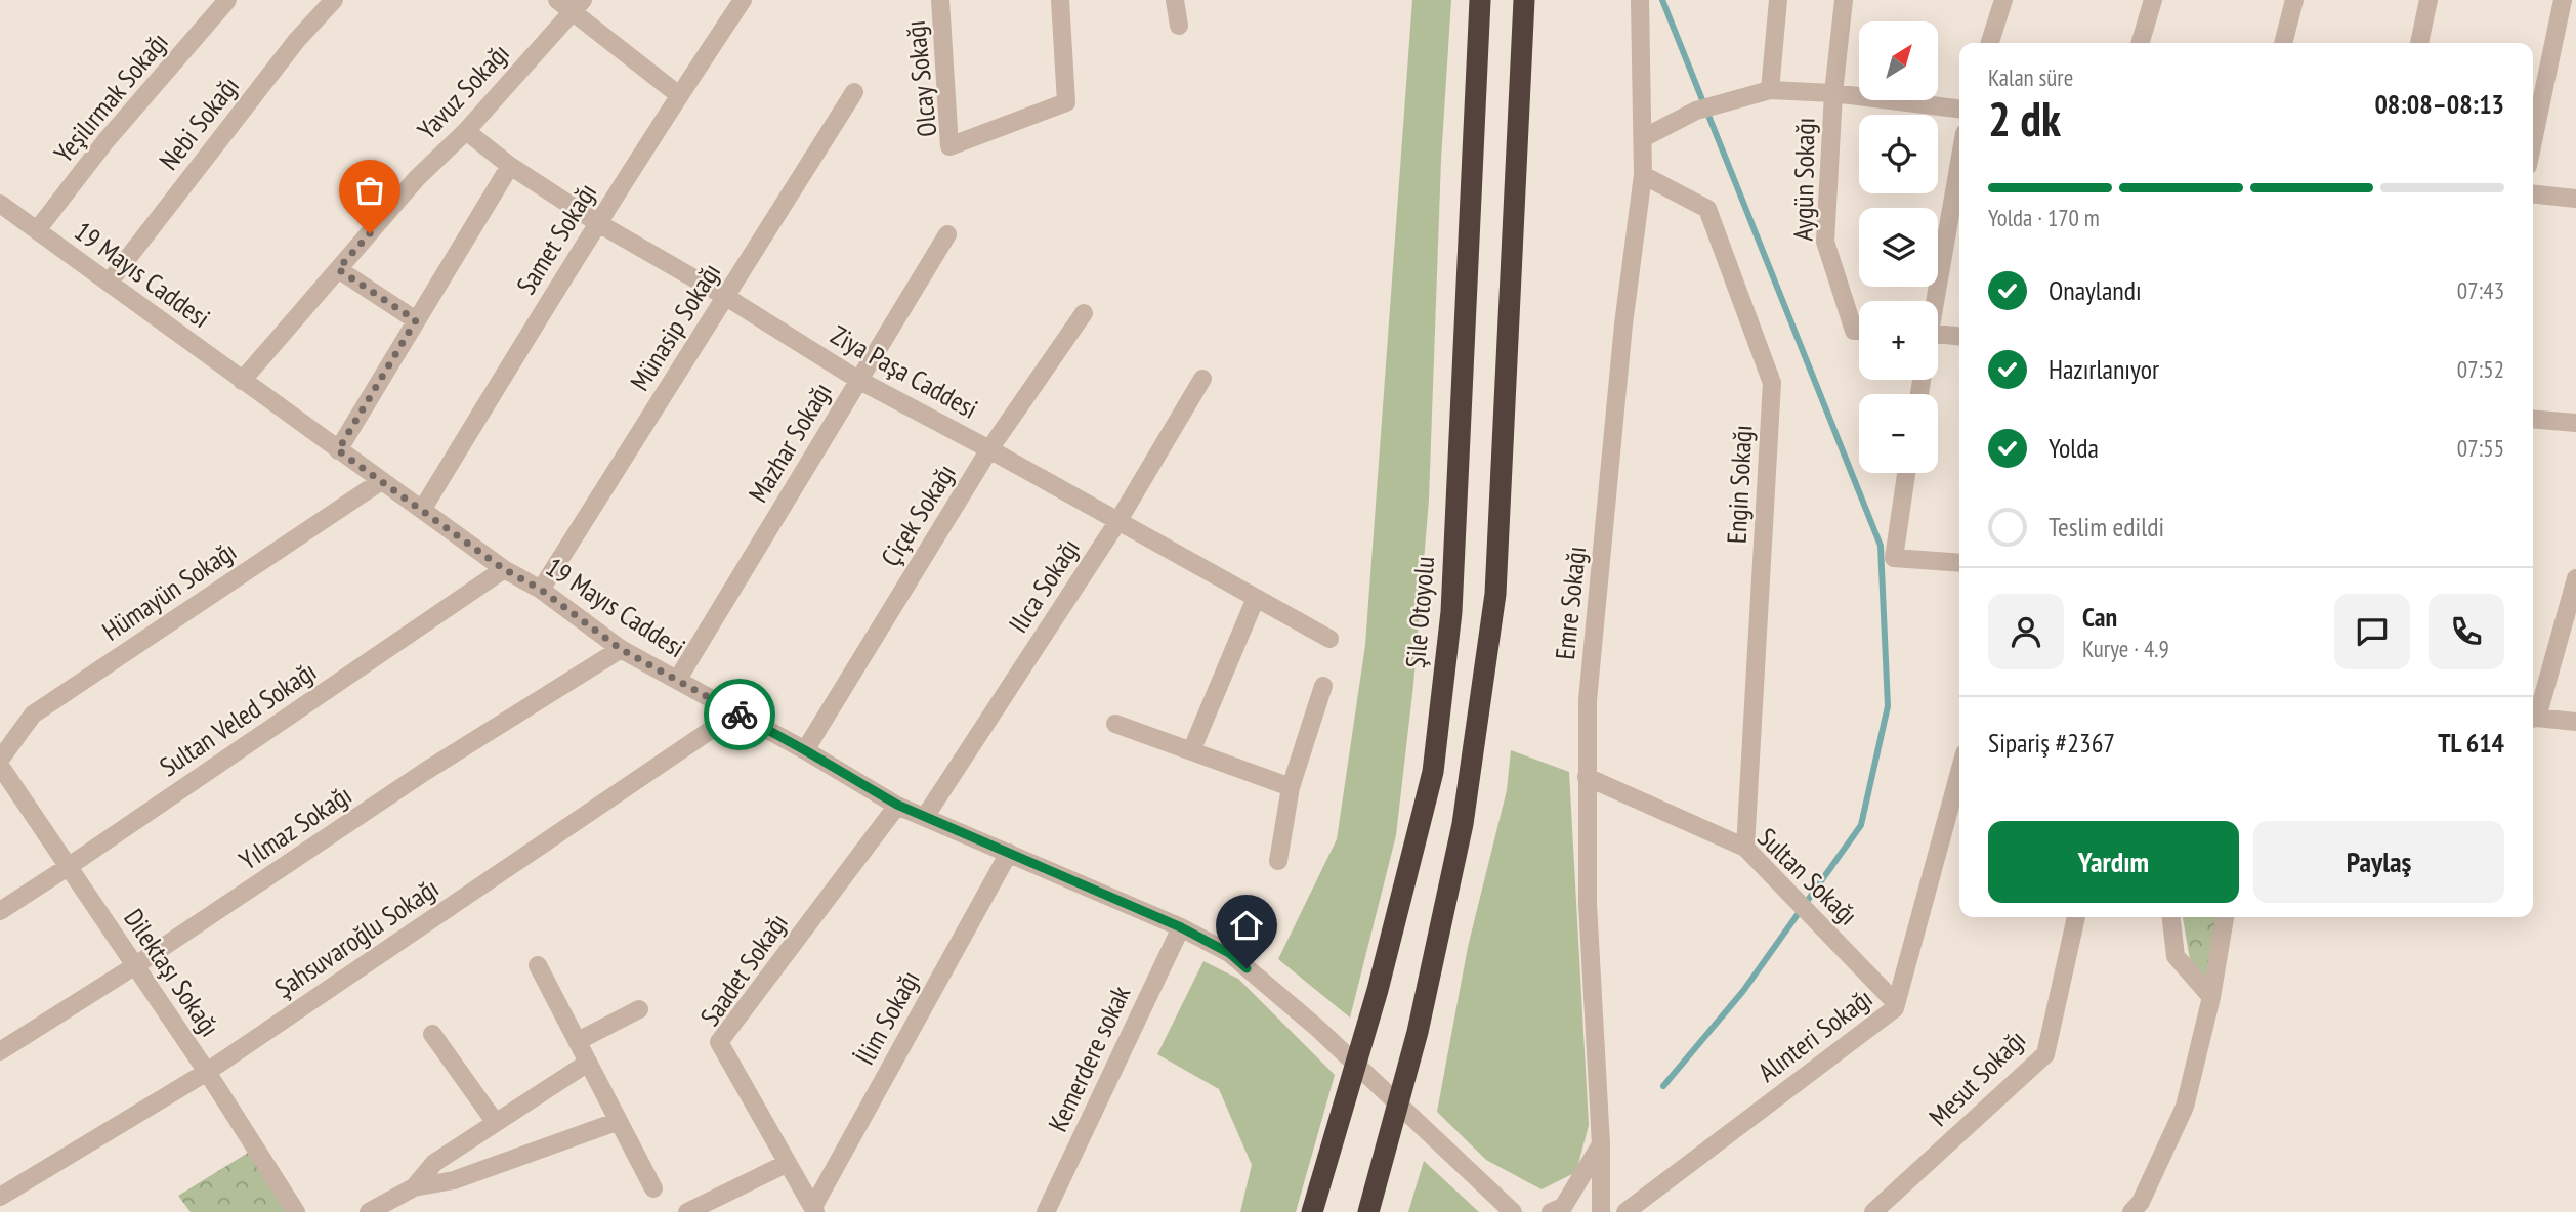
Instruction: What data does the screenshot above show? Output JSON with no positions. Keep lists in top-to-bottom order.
{
  "streets": {
    "highway": ["Şile Otoyolu"],
    "street": [
      "Olcay Sokağı",
      "Yavuz Sokağı",
      "Yeşilırmak Sokağı",
      "Nebi Sokağı",
      "Aygün Sokağı",
      "Samet Sokağı",
      "19 Mayıs Caddesi",
      "Münasip Sokağı",
      "Ziya Paşa Caddesi",
      "Mazhar Sokağı",
      "Engin Sokağı",
      "Çiçek Sokağı",
      "Ilıca Sokağı",
      "Hümayün Sokağı",
      "Emre Sokağı",
      "Sultan Veled Sokağı",
      "Yılmaz Sokağı",
      "Sultan Sokağı",
      "Şahsuvaroğlu Sokağı",
      "Saadet Sokağı",
      "Dilektaşı Sokağı",
      "İlim Sokağı",
      "Alınteri Sokağı",
      "Kemerdere sokak",
      "Mesut Sokağı"
    ]
  },
  "crossings": [
    ["Yavuz Sokağı", "19 Mayıs Caddesi"],
    ["Yavuz Sokağı", "Ziya Paşa Caddesi"],
    ["Yeşilırmak Sokağı", "19 Mayıs Caddesi"],
    ["Nebi Sokağı", "19 Mayıs Caddesi"],
    ["Samet Sokağı", "19 Mayıs Caddesi"],
    ["Samet Sokağı", "Ziya Paşa Caddesi"],
    ["19 Mayıs Caddesi", "Münasip Sokağı"],
    ["19 Mayıs Caddesi", "Mazhar Sokağı"],
    ["19 Mayıs Caddesi", "Çiçek Sokağı"],
    ["19 Mayıs Caddesi", "Ilıca Sokağı"],
    ["19 Mayıs Caddesi", "Hümayün Sokağı"],
    ["19 Mayıs Caddesi", "Sultan Veled Sokağı"],
    ["19 Mayıs Caddesi", "Yılmaz Sokağı"],
    ["19 Mayıs Caddesi", "Şahsuvaroğlu Sokağı"],
    ["19 Mayıs Caddesi", "Saadet Sokağı"],
    ["19 Mayıs Caddesi", "İlim Sokağı"],
    ["19 Mayıs Caddesi", "Kemerdere sokak"],
    ["Münasip Sokağı", "Ziya Paşa Caddesi"],
    ["Ziya Paşa Caddesi", "Mazhar Sokağı"],
    ["Ziya Paşa Caddesi", "Çiçek Sokağı"],
    ["Ziya Paşa Caddesi", "Ilıca Sokağı"],
    ["Engin Sokağı", "Emre Sokağı"],
    ["Engin Sokağı", "Sultan Sokağı"],
    ["Emre Sokağı", "Sultan Sokağı"],
    ["Sultan Veled Sokağı", "Dilektaşı Sokağı"],
    ["Yılmaz Sokağı", "Dilektaşı Sokağı"],
    ["Sultan Sokağı", "Alınteri Sokağı"],
    ["Şahsuvaroğlu Sokağı", "Dilektaşı Sokağı"],
    ["Saadet Sokağı", "İlim Sokağı"]
  ],
  "north": "top right",
  "page": {
    "map_buttons": ["+", "−"],
    "heading": ["2 dk", "Kalan süre", "08:08–08:13"],
    "panel": [
      "Can",
      "Kurye · 4.9",
      "Sipariş #2367",
      "TL 614"
    ],
    "bar": "Yolda · 170 m",
    "list": [
      ["Onaylandı", "07:43"],
      ["Hazırlanıyor", "07:52"],
      ["Yolda", "07:55"],
      "Teslim edildi"
    ],
    "buttons": ["Yardım", "Paylaş"]
  }
}
